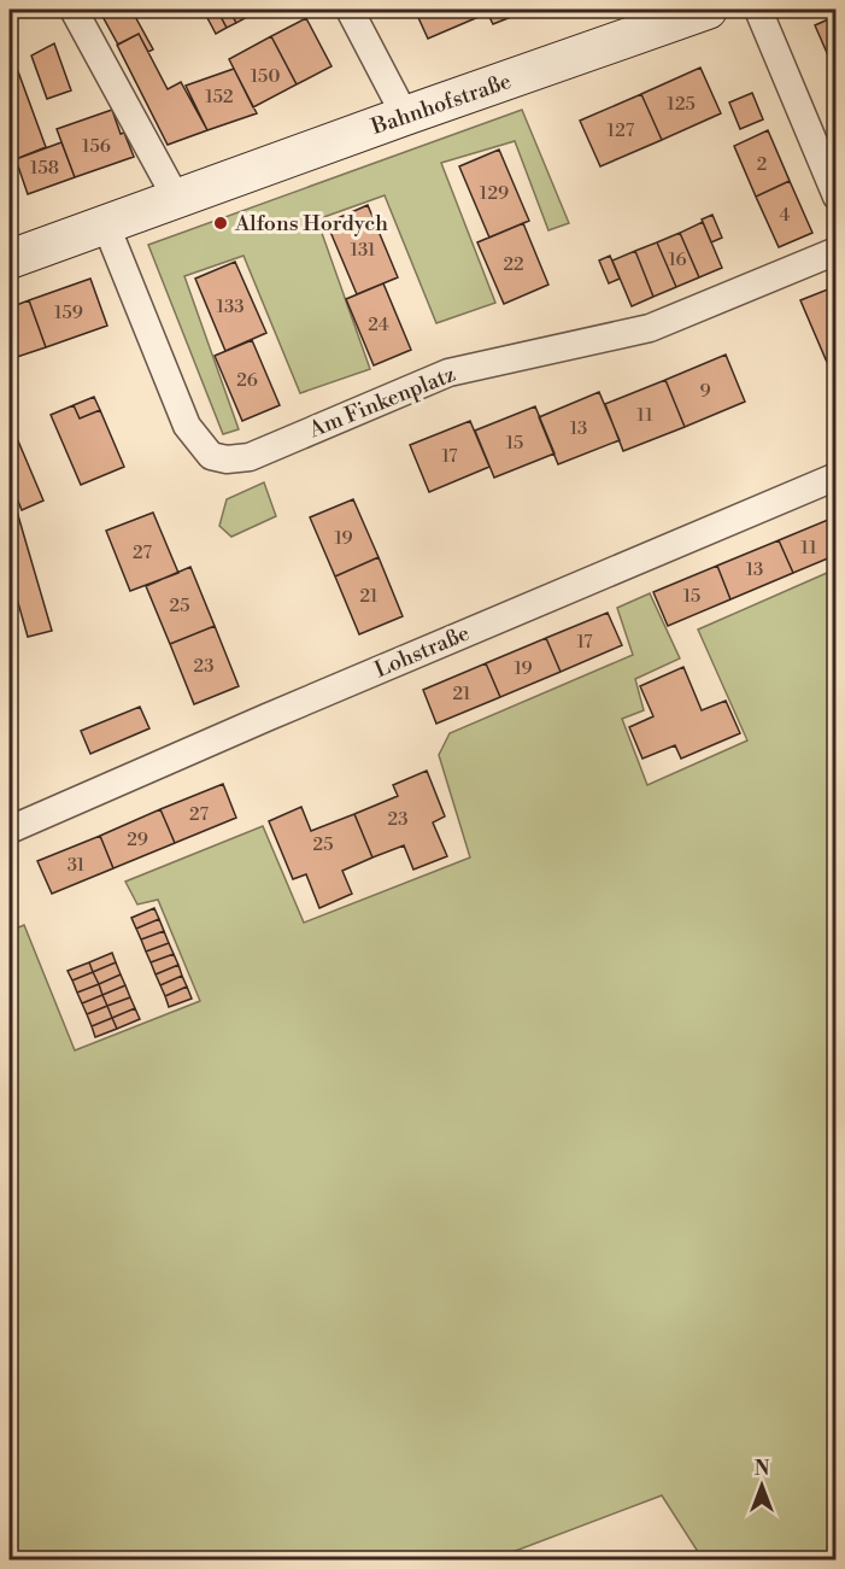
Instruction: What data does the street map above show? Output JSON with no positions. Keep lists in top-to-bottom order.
{
  "streets": {
    "street": ["Bahnhofstraße", "Am Finkenplatz", "Lohstraße"]
  },
  "crossings": [
    ["Bahnhofstraße", "Am Finkenplatz"]
  ],
  "places": ["Alfons Hordych"],
  "house_numbers": [
    "150",
    "152",
    "125",
    "127",
    "156",
    "2",
    "158",
    "129",
    "4",
    "131",
    "16",
    "22",
    "133",
    "159",
    "24",
    "26",
    "9",
    "11",
    "13",
    "15",
    "17",
    "19",
    "11",
    "27",
    "13",
    "21",
    "15",
    "25",
    "17",
    "23",
    "19",
    "21",
    "27",
    "23",
    "29",
    "25",
    "31"
  ],
  "north": "top"
}
